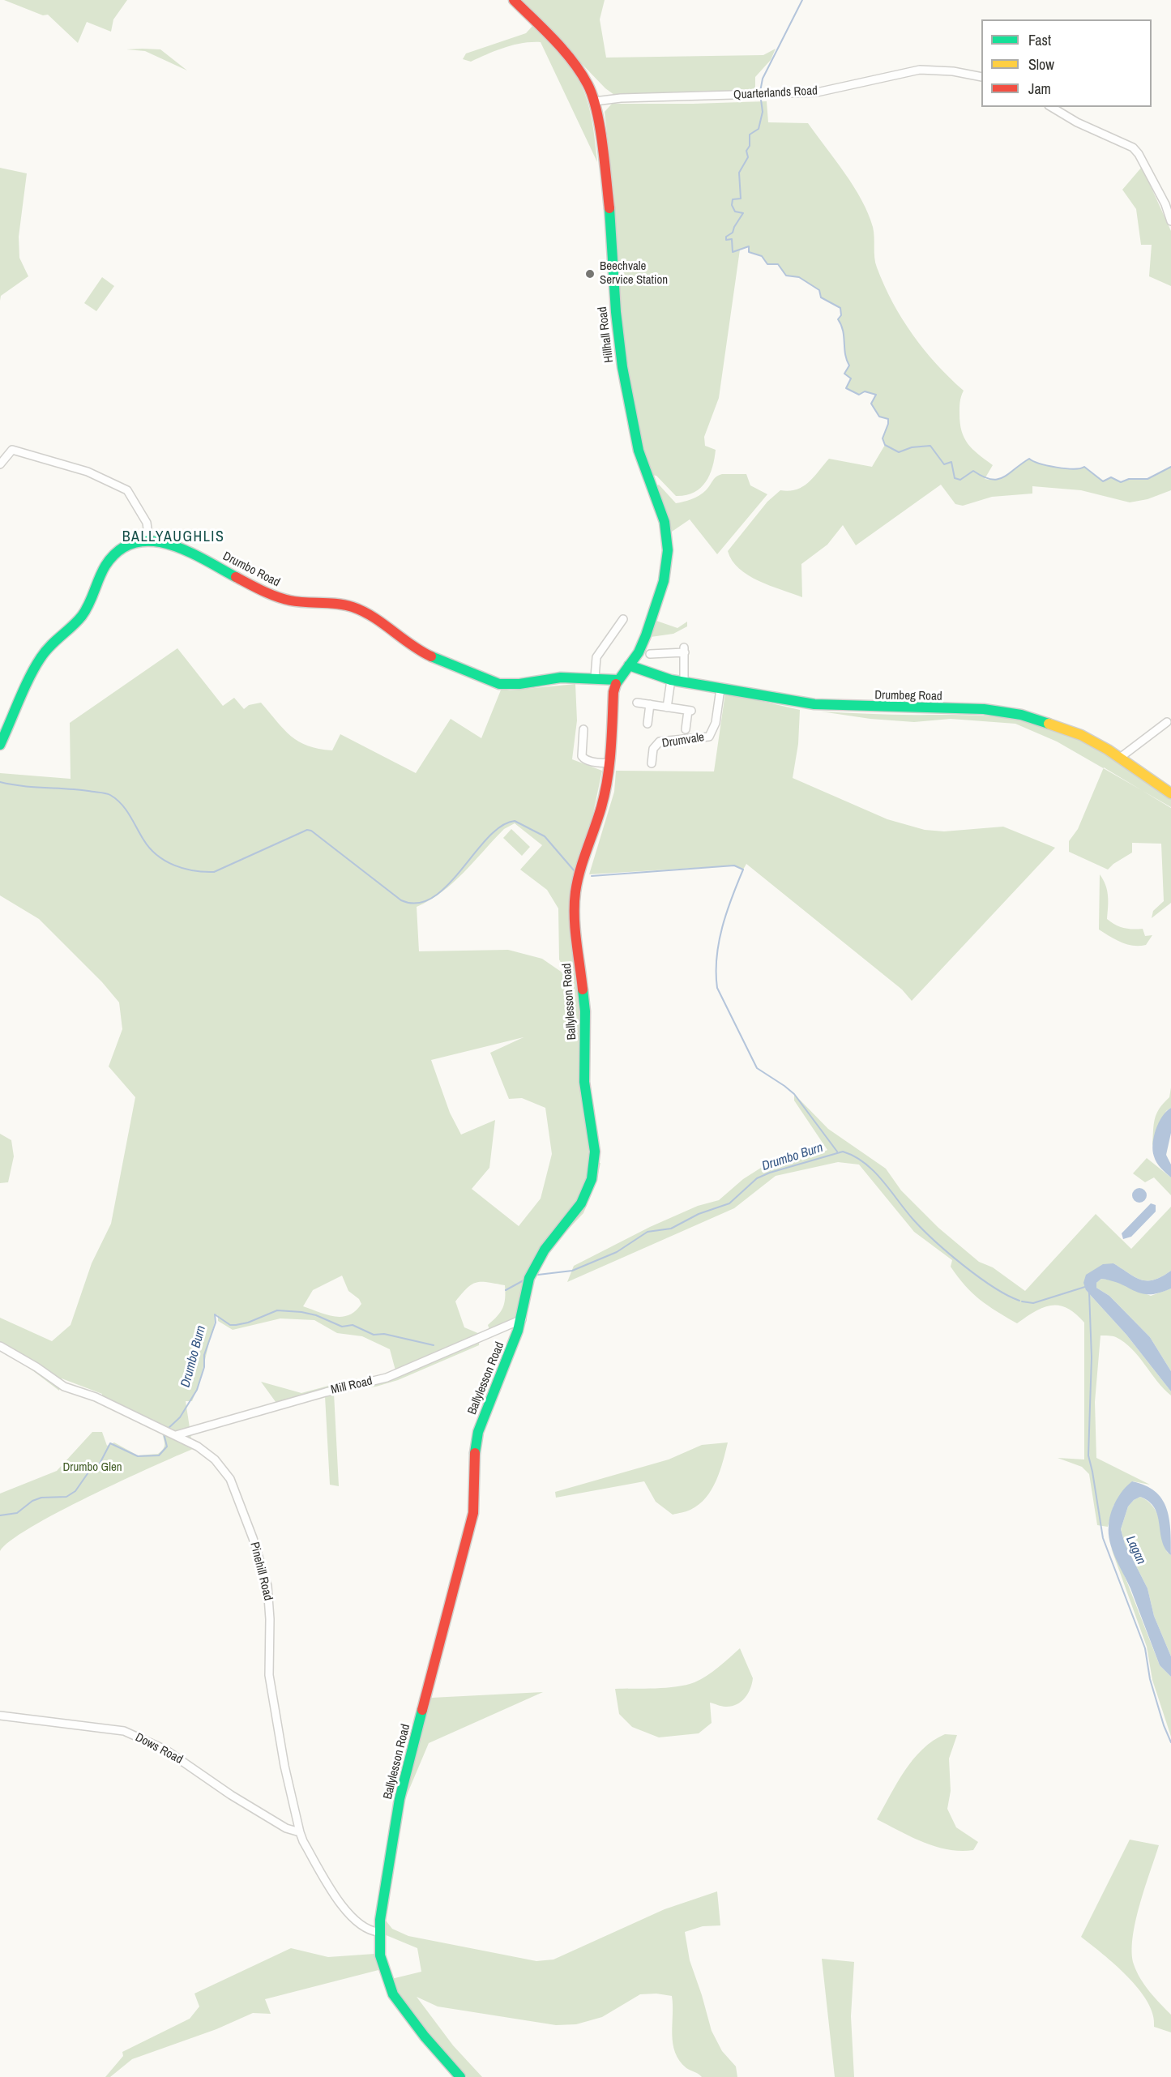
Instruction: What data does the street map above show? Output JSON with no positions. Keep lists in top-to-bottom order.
{
  "streets": {
    "main road": [
      "Hillhall Road",
      "Drumbo Road",
      "Drumbeg Road",
      "Ballylesson Road"
    ],
    "street": [
      "Quarterlands Road",
      "Drumvale",
      "Mill Road",
      "Pinehill Road",
      "Dows Road"
    ]
  },
  "crossings": [
    ["Quarterlands Road", "Hillhall Road"],
    ["Hillhall Road", "Drumbo Road"],
    ["Hillhall Road", "Drumbeg Road"],
    ["Hillhall Road", "Ballylesson Road"],
    ["Drumbo Road", "Ballylesson Road"],
    ["Drumbeg Road", "Drumvale"],
    ["Ballylesson Road", "Mill Road"],
    ["Ballylesson Road", "Pinehill Road"],
    ["Mill Road", "Pinehill Road"],
    ["Pinehill Road", "Dows Road"]
  ],
  "districts": ["BALLYAUGHLIS"],
  "water": ["Drumbo Burn", "Lagan"],
  "parks": ["Drumbo Glen"],
  "places": ["Beechvale Service Station"],
  "legend": ["Fast", "Slow", "Jam"]
}
